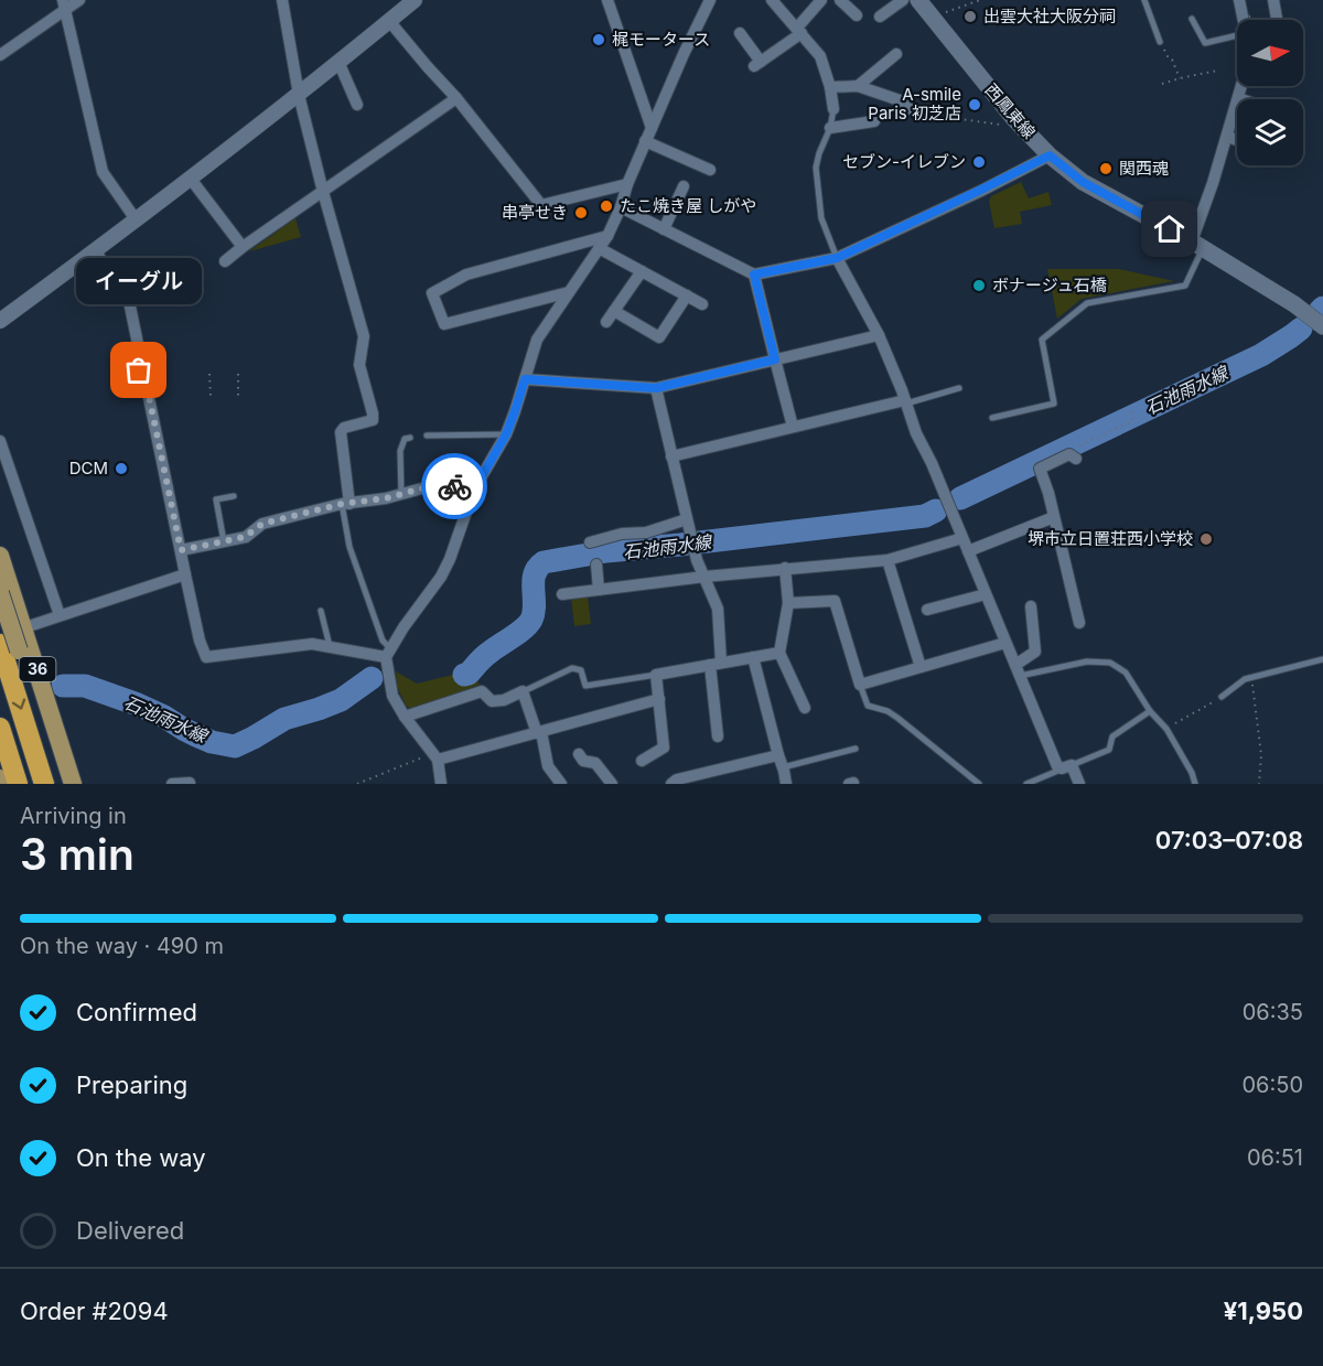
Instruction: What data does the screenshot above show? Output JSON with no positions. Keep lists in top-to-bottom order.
{
  "streets": {
    "main road": ["西鳳東線", "36"]
  },
  "water": ["石池雨水線"],
  "places": [
    "出雲大社大阪分祠",
    "梶モータース",
    "A-smile Paris 初芝店",
    "セブン-イレブン",
    "関西魂",
    "たこ焼き屋 しがや",
    "串亭せき",
    "ボナージュ石橋",
    "イーグル",
    "DCM",
    "堺市立日置荘西小学校"
  ],
  "north": "right",
  "page": {
    "bubble": "イーグル",
    "heading": ["3 min", "Arriving in", "07:03–07:08"],
    "panel": ["Order #2094", "¥1,950"],
    "bar": "On the way · 490 m",
    "list": [
      ["Confirmed", "06:35"],
      ["Preparing", "06:50"],
      ["On the way", "06:51"],
      "Delivered"
    ]
  }
}
